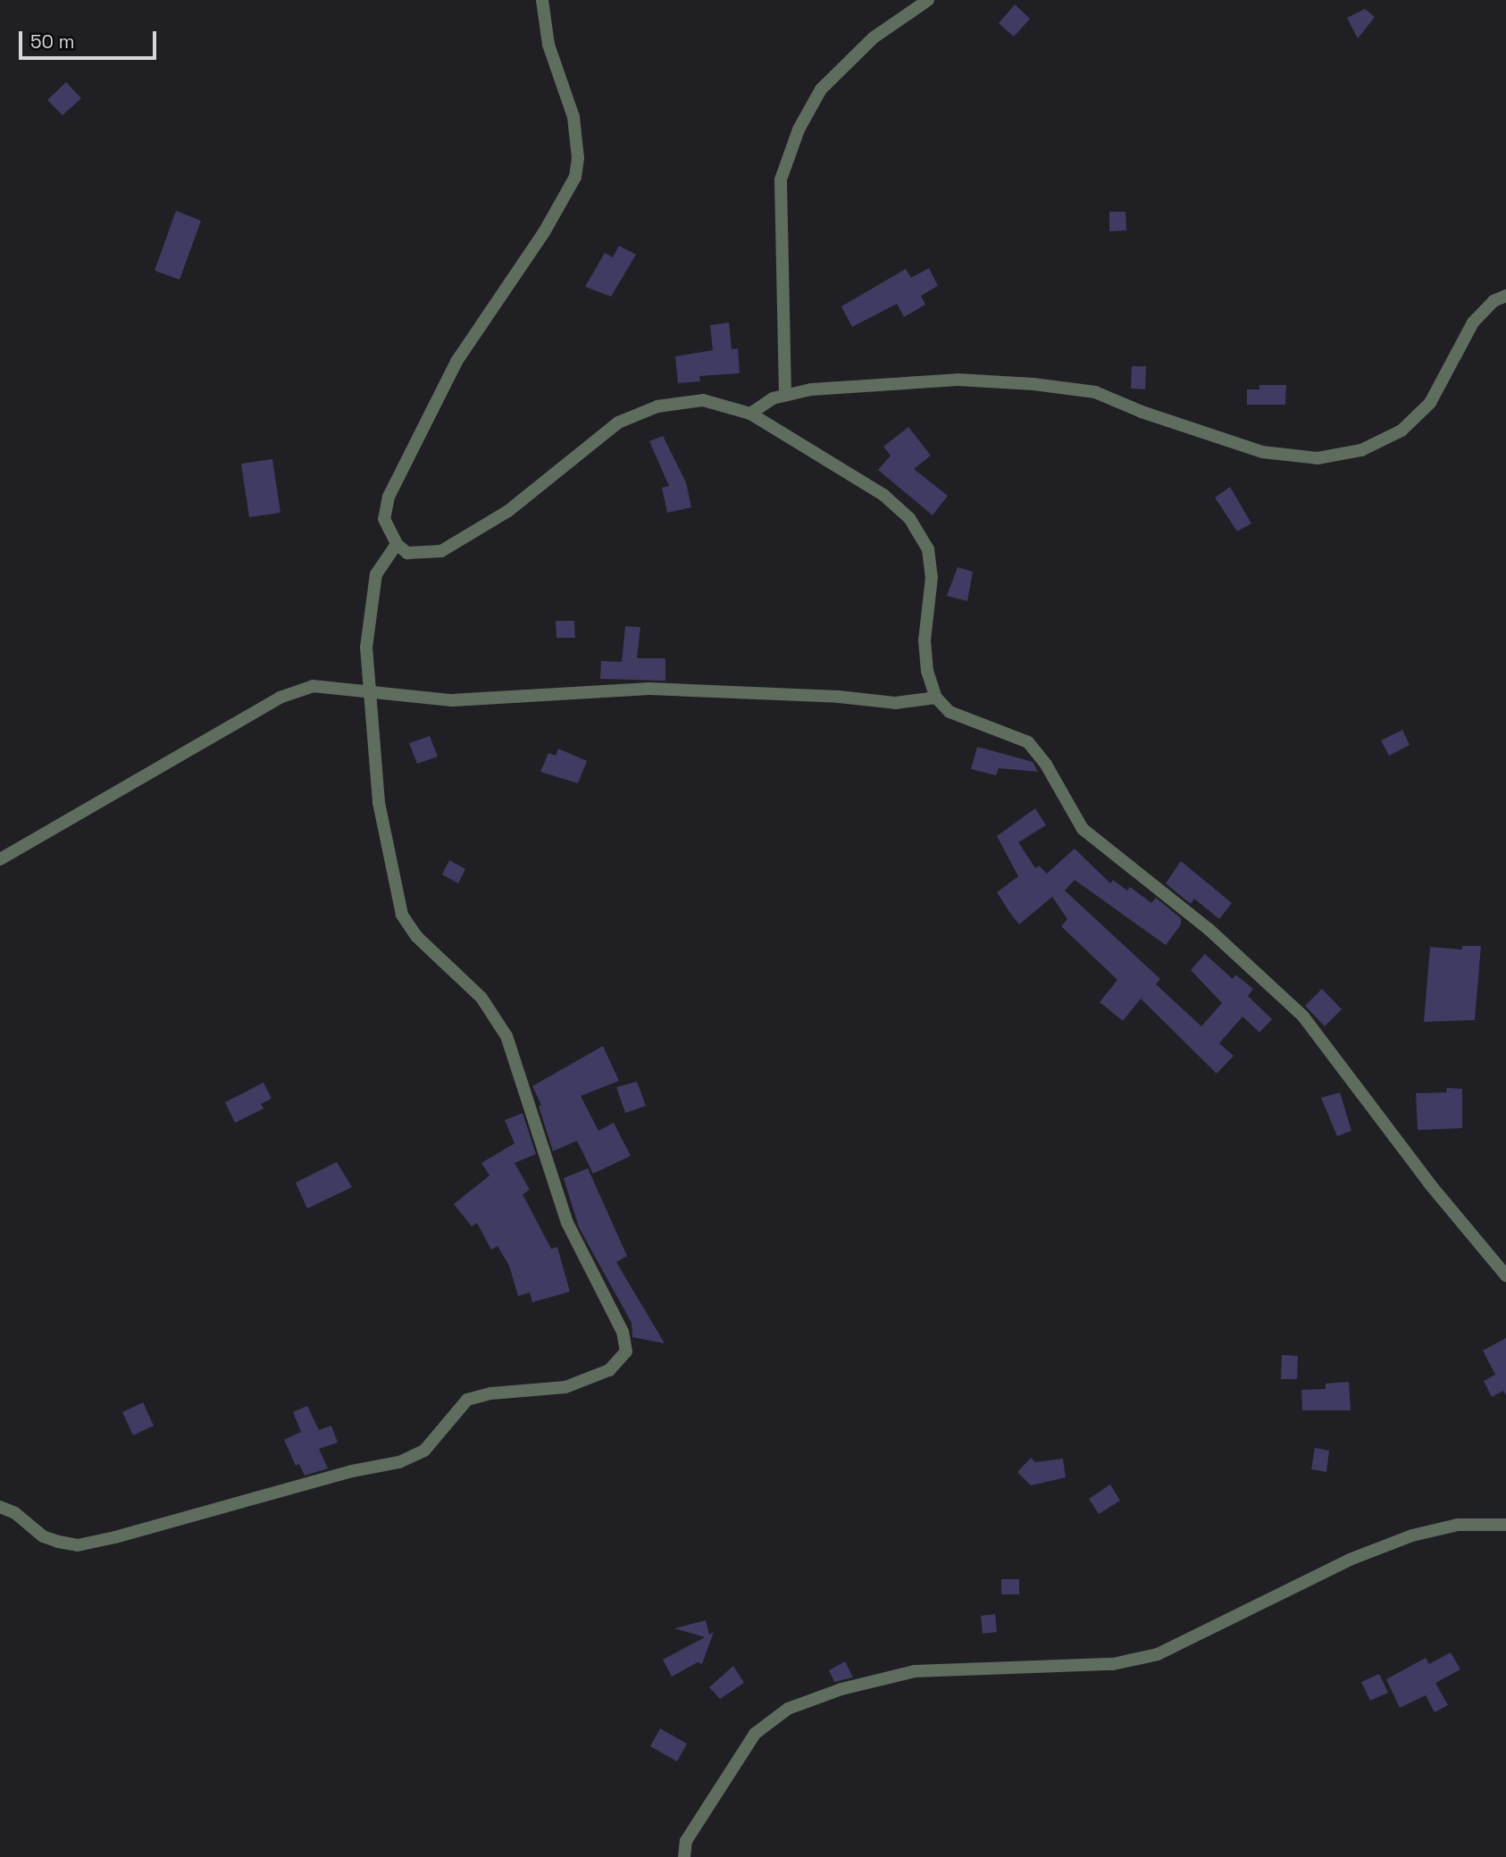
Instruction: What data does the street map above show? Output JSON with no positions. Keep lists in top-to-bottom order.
{
  "scale_bar": "50 m"
}
